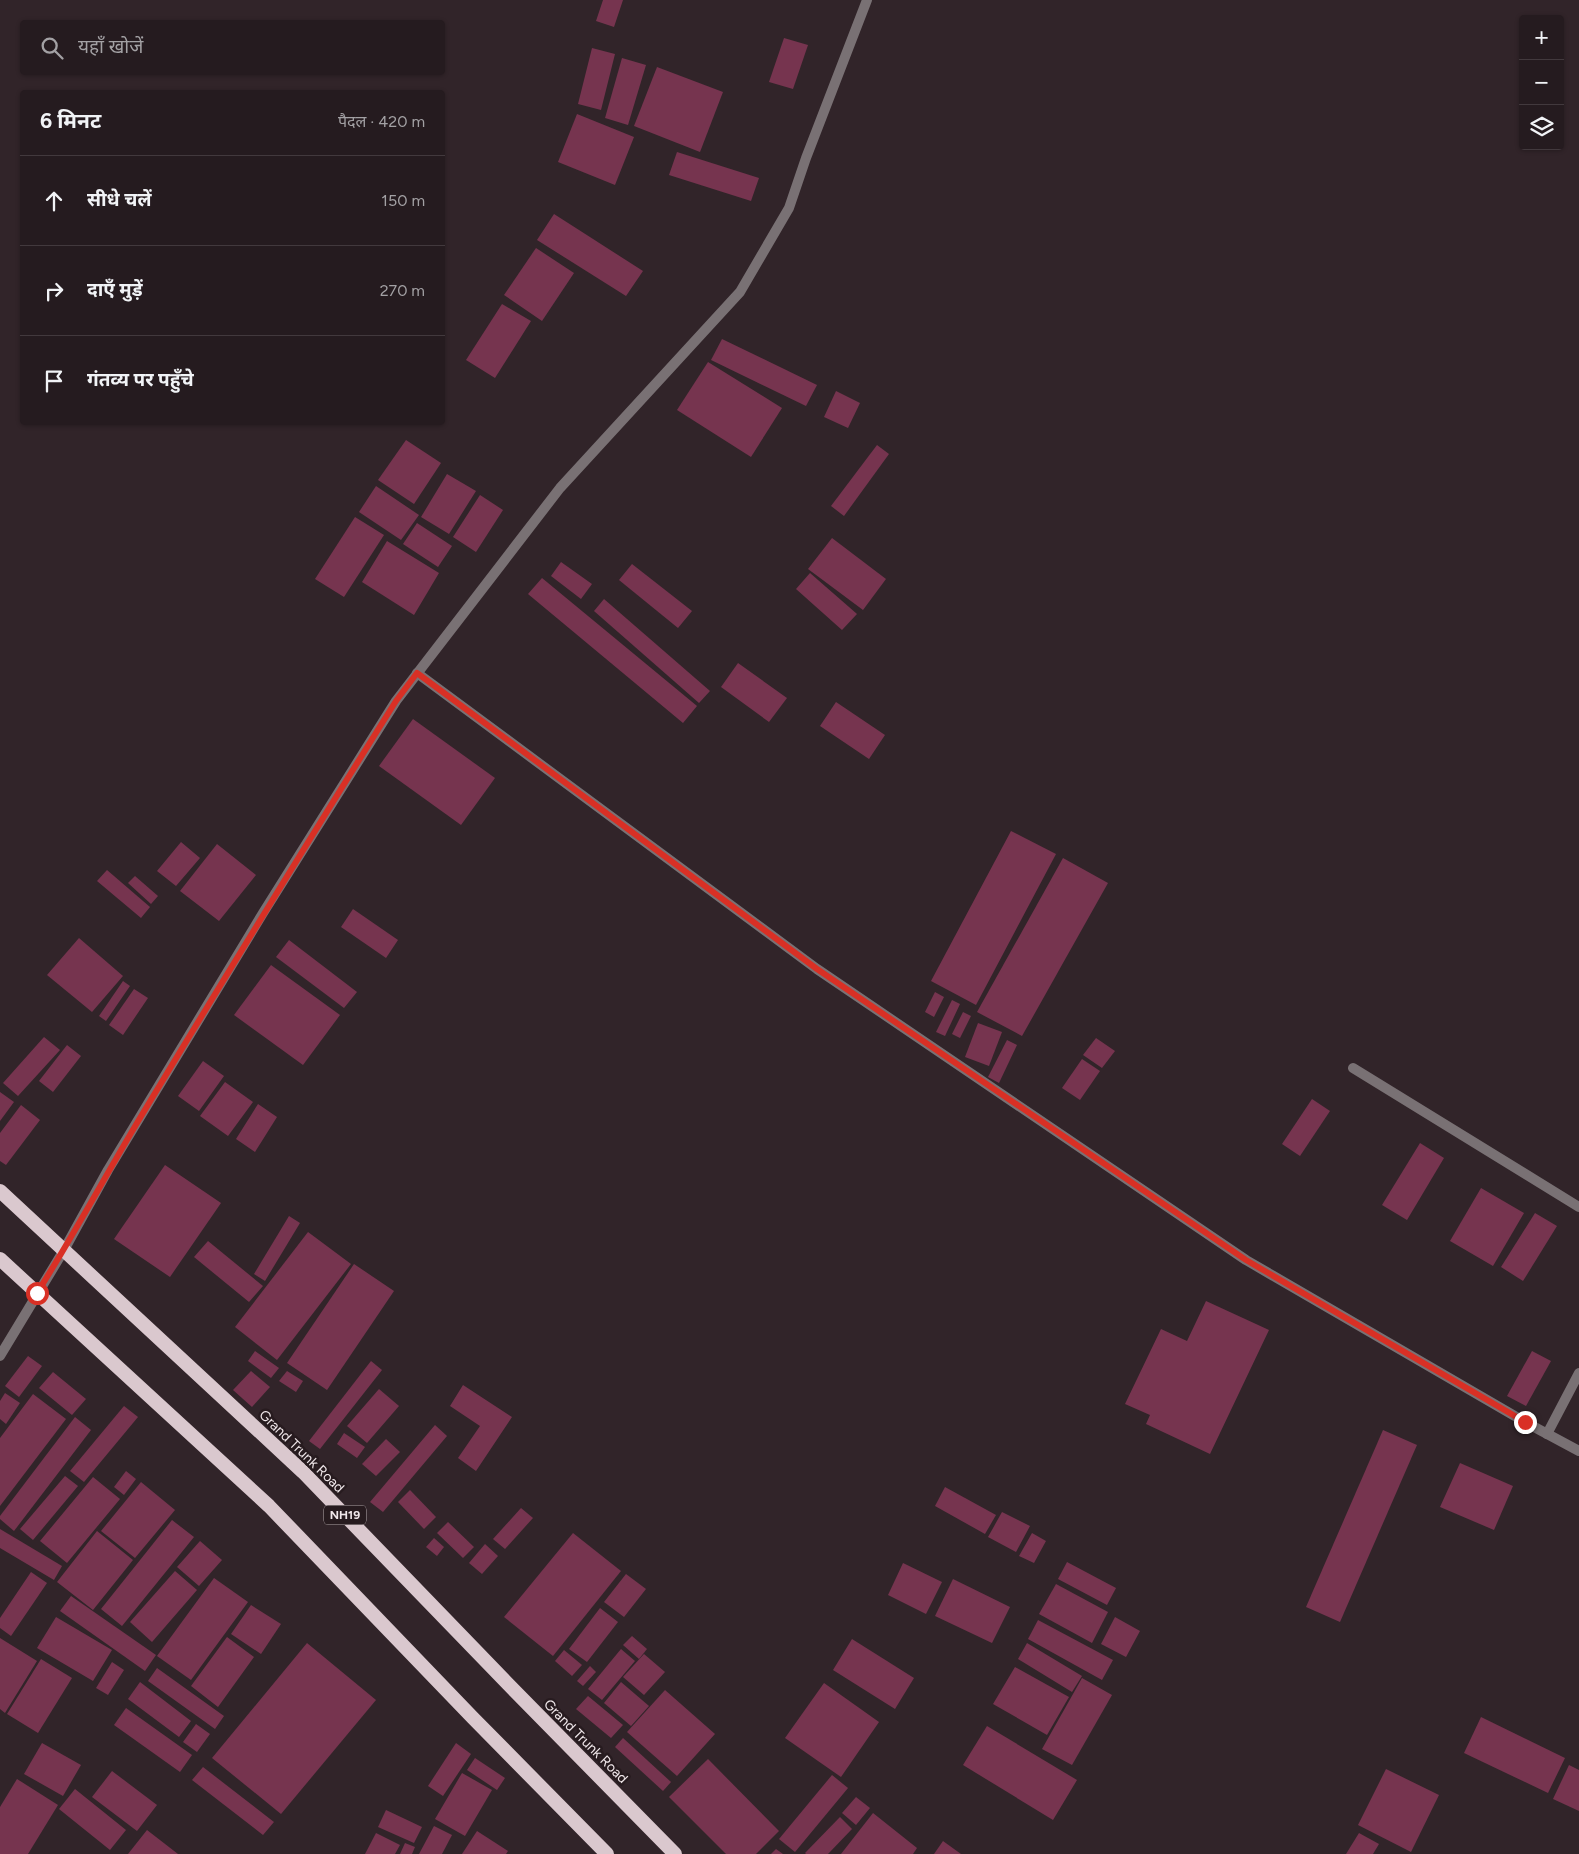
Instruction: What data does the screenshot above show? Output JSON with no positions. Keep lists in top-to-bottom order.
{
  "streets": {
    "highway": ["Grand Trunk Road", "NH19"]
  },
  "page": {
    "map_buttons": ["+", "−"],
    "search": "यहाँ खोजें",
    "heading": ["6 मिनट", "पैदल · 420 m"],
    "list": [
      ["सीधे चलें", "150 m"],
      ["दाएँ मुड़ें", "270 m"],
      "गंतव्य पर पहुँचे"
    ]
  }
}
